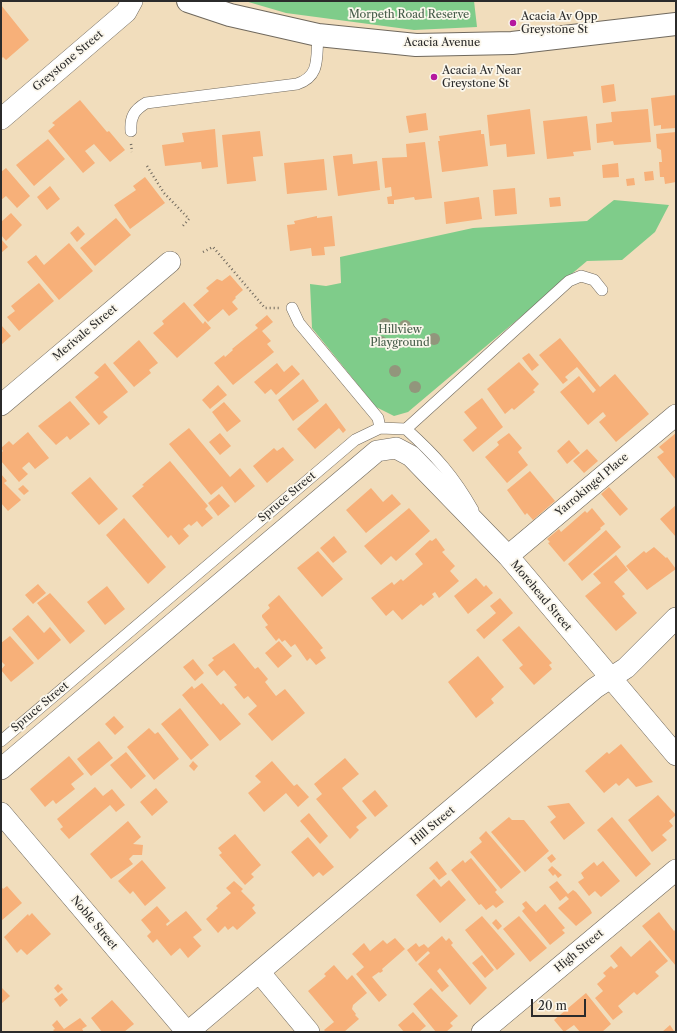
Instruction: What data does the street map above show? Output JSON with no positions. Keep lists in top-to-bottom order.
{
  "streets": {
    "street": [
      "Acacia Avenue",
      "Greystone Street",
      "Merivale Street",
      "Yarrokingel Place",
      "Spruce Street",
      "Morehead Street",
      "Hill Street",
      "Noble Street",
      "High Street"
    ]
  },
  "crossings": [
    ["Yarrokingel Place", "Morehead Street"],
    ["Spruce Street", "Morehead Street"],
    ["Morehead Street", "Hill Street"],
    ["Hill Street", "Noble Street"]
  ],
  "parks": ["Morpeth Road Reserve", "Hillview Playground"],
  "places": ["Acacia Av Opp Greystone St", "Acacia Av Near Greystone St"],
  "scale_bar": "20 m"
}
